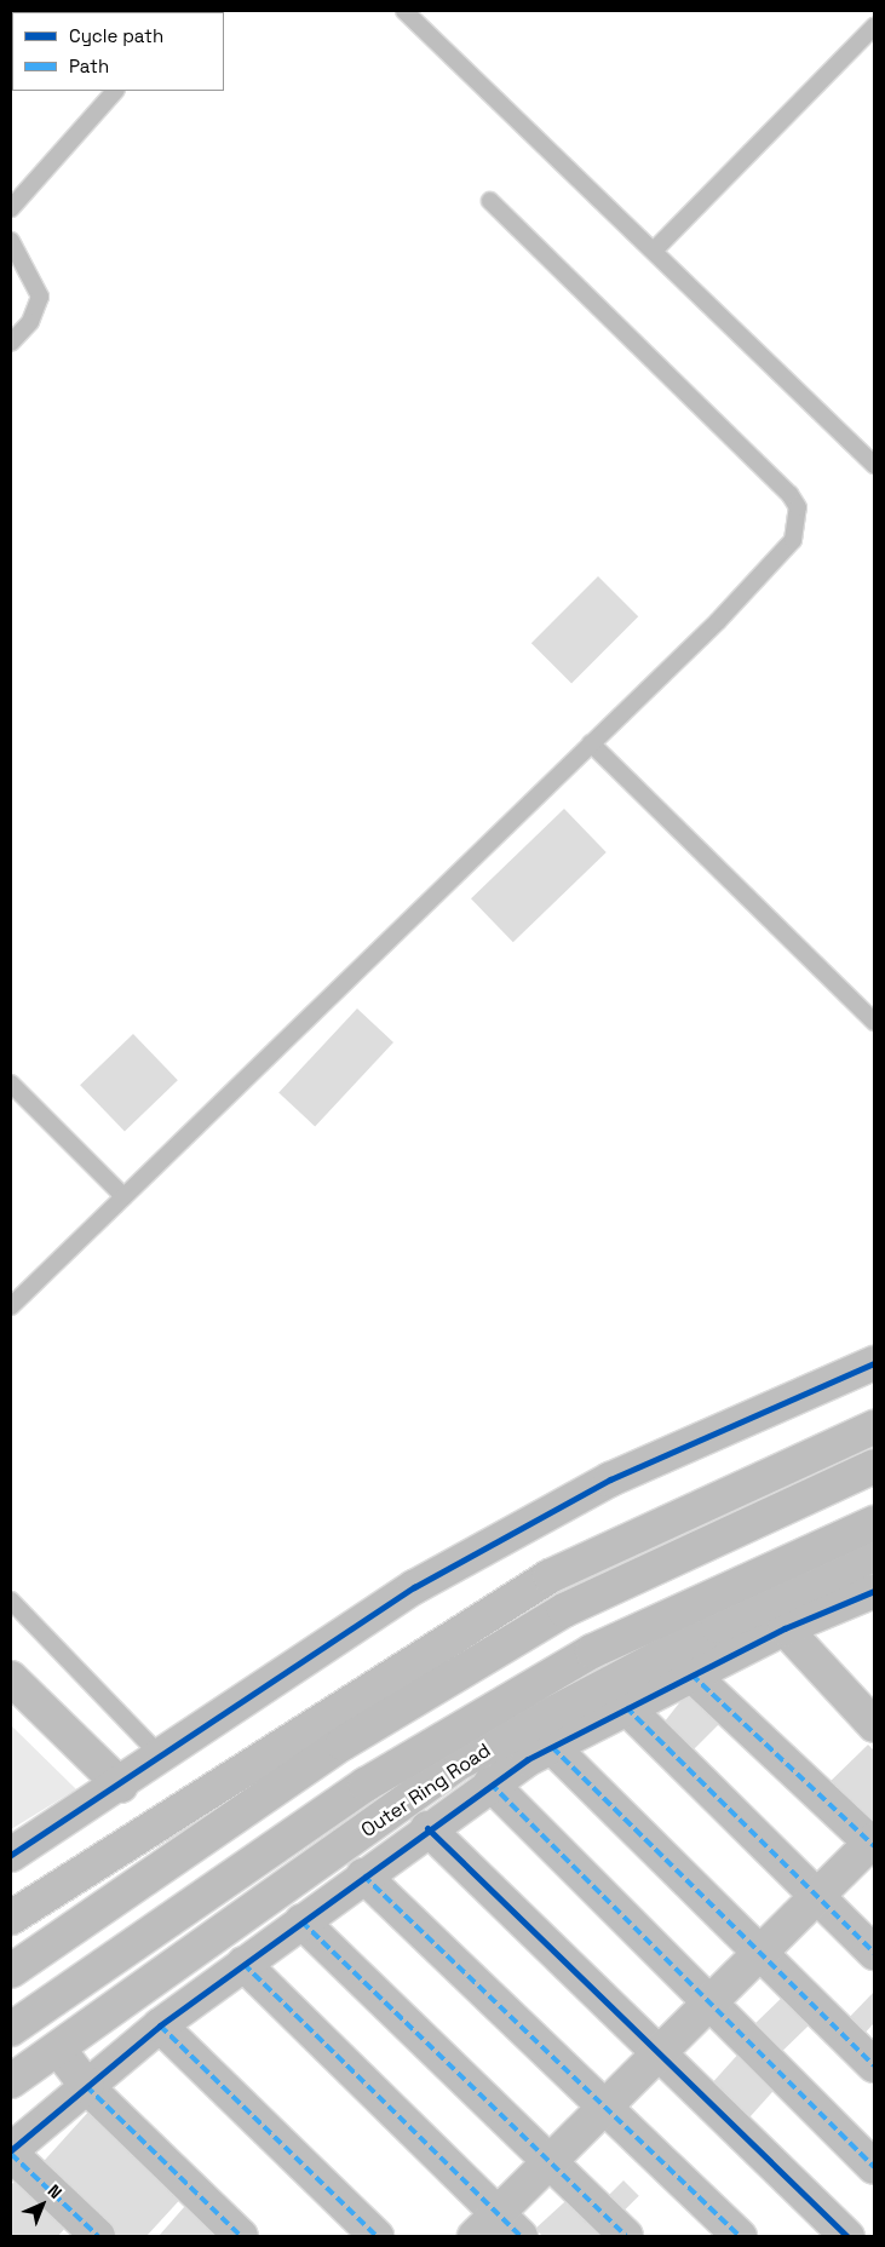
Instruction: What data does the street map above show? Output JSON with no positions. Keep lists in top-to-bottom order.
{
  "streets": {
    "main road": ["Outer Ring Road"]
  },
  "legend": ["Cycle path", "Path"],
  "north": "top right"
}
